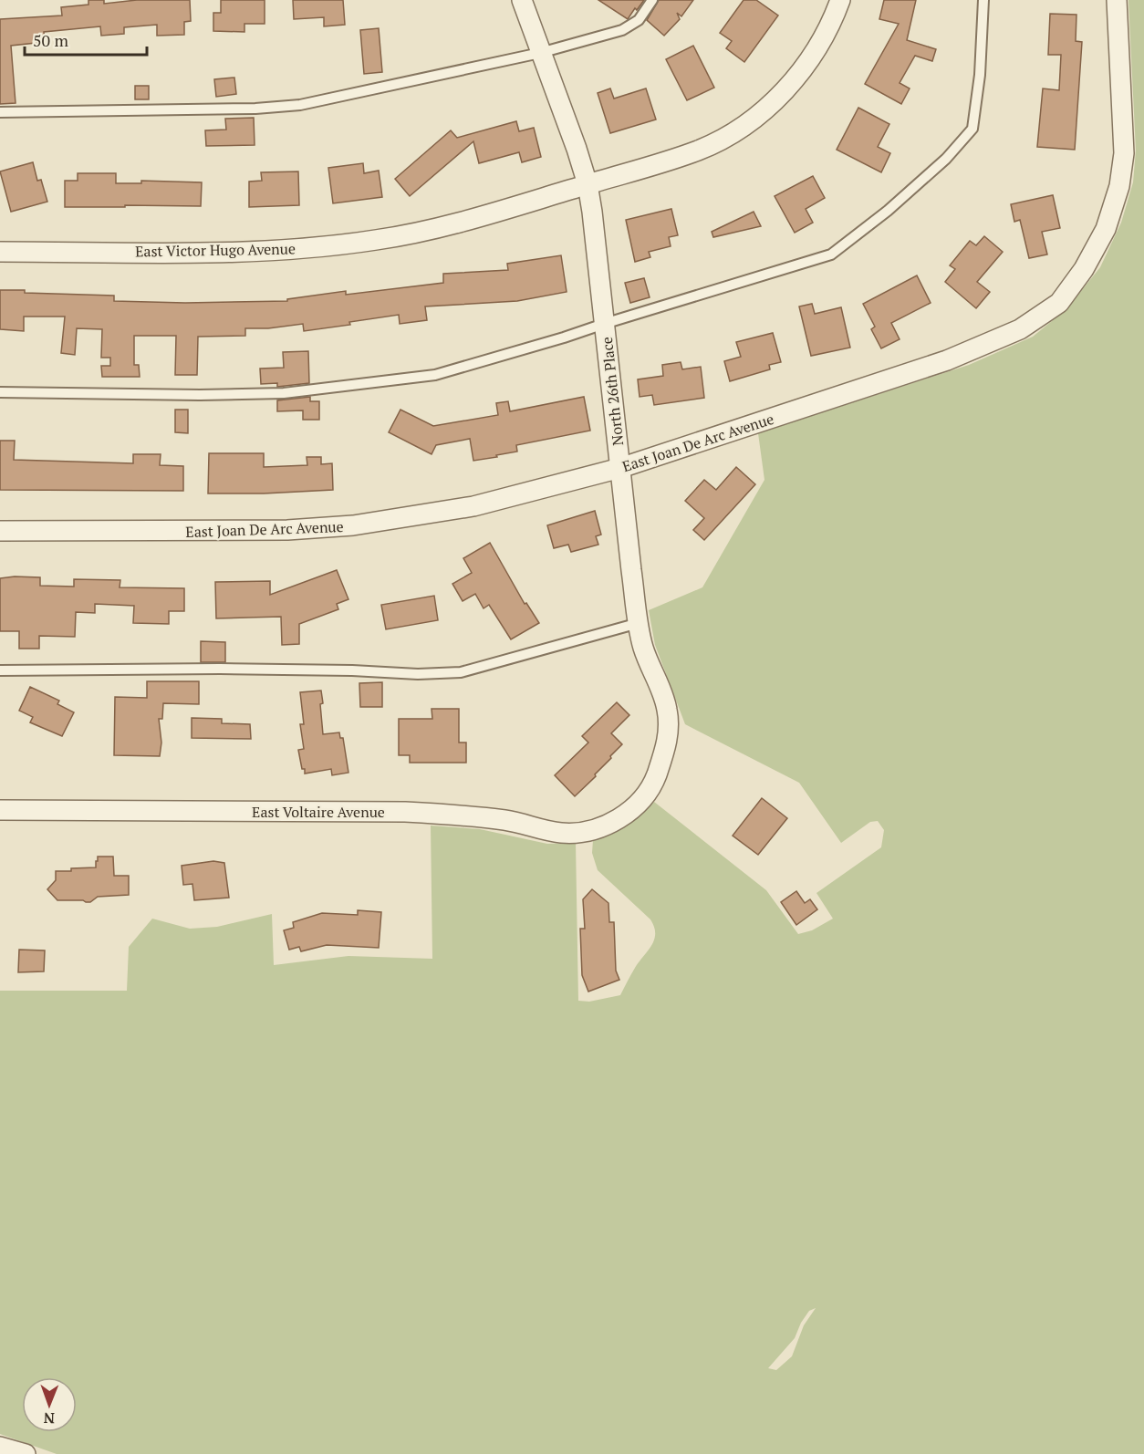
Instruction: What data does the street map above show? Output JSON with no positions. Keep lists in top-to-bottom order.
{
  "streets": {
    "street": [
      "East Victor Hugo Avenue",
      "North 26th Place",
      "East Joan De Arc Avenue",
      "East Voltaire Avenue"
    ]
  },
  "crossings": [
    ["East Victor Hugo Avenue", "North 26th Place"],
    ["North 26th Place", "East Joan De Arc Avenue"],
    ["North 26th Place", "East Voltaire Avenue"]
  ],
  "scale_bar": "50 m",
  "north": "bottom"
}
